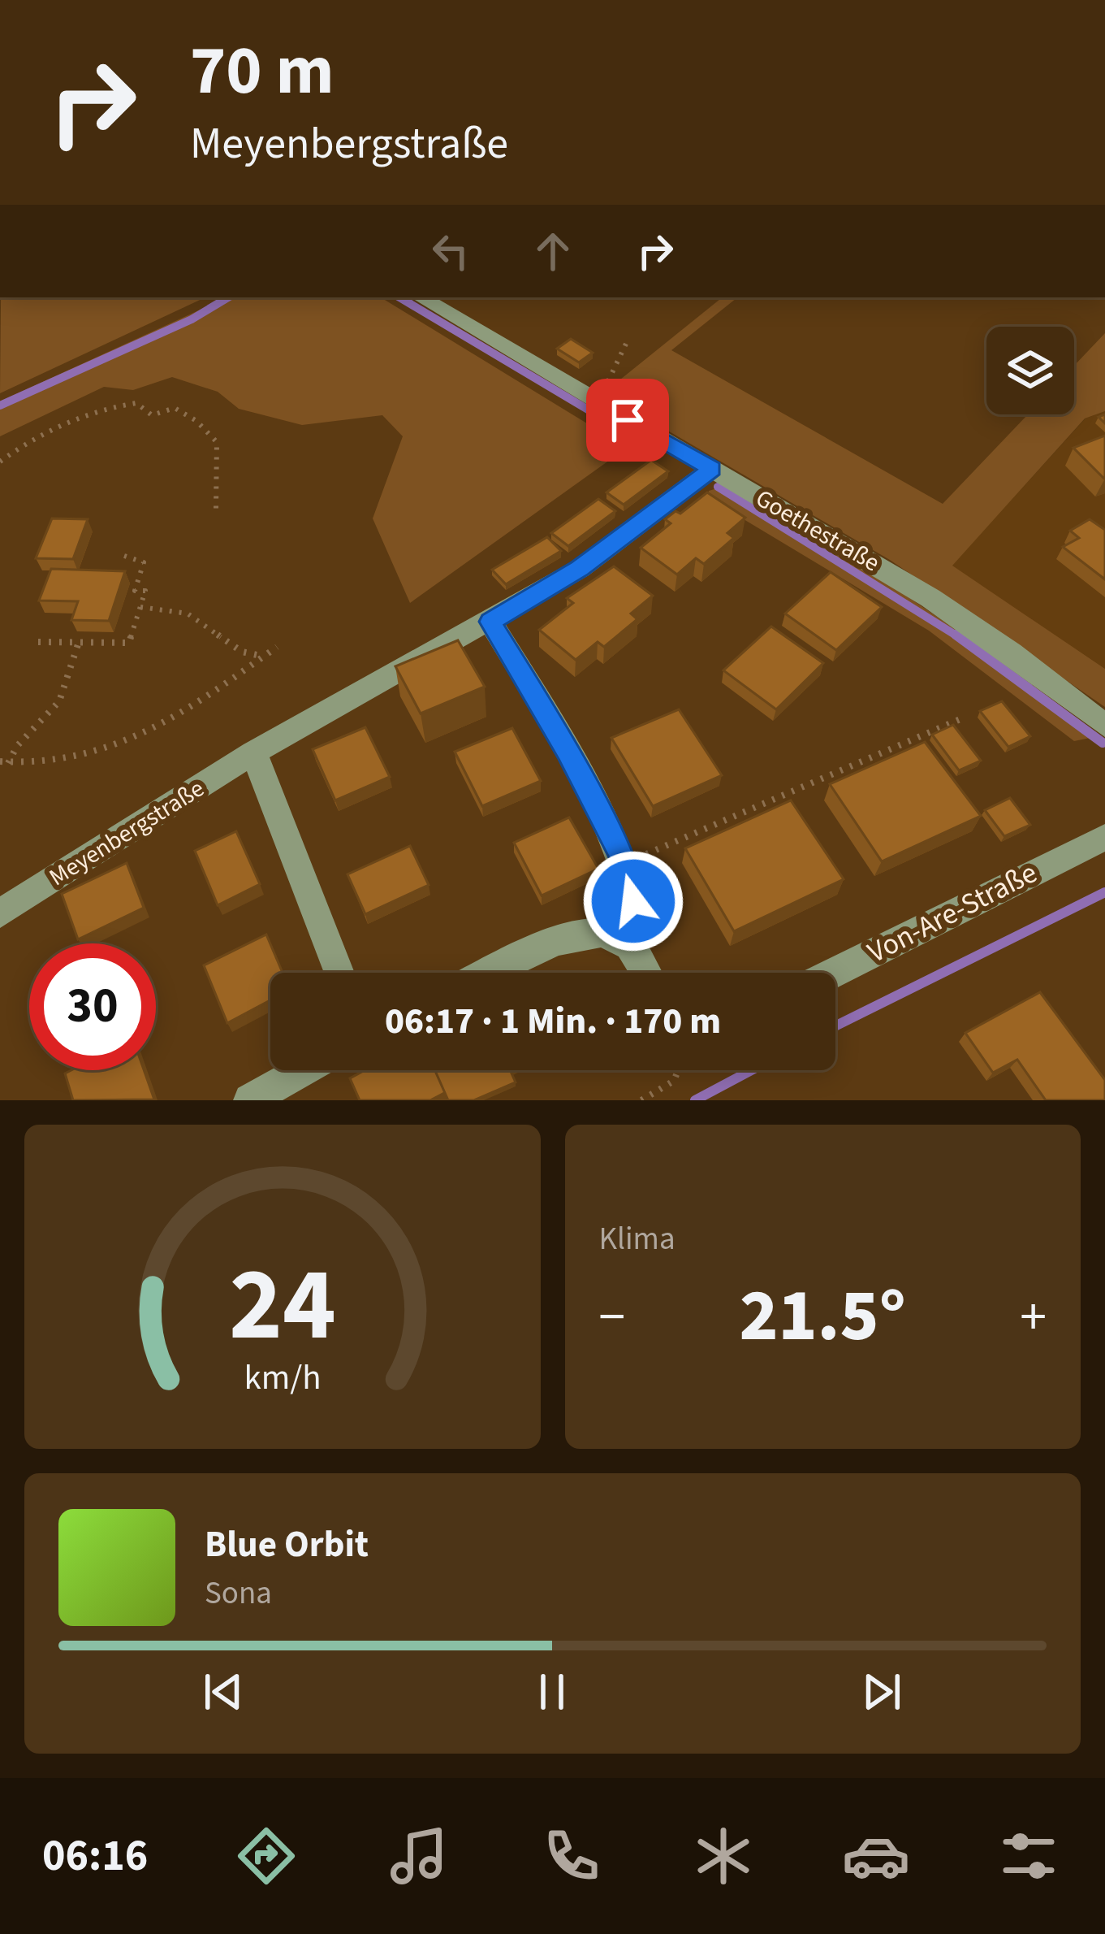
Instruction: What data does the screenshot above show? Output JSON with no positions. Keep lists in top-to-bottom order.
{
  "streets": {
    "street": ["Goethestraße", "Meyenbergstraße", "Von-Are-Straße"]
  },
  "crossings": [
    ["Goethestraße", "Meyenbergstraße"]
  ],
  "page": {
    "turn": ["70 m", "Meyenbergstraße"],
    "limit": "30",
    "trip": "06:17 · 1 Min. · 170 m",
    "tile": "Klima",
    "heat": ["−", "21.5°", "+"],
    "song": ["Blue Orbit", "Sona"],
    "tabs": "06:16",
    "gauge": ["24", "km/h"]
  }
}
